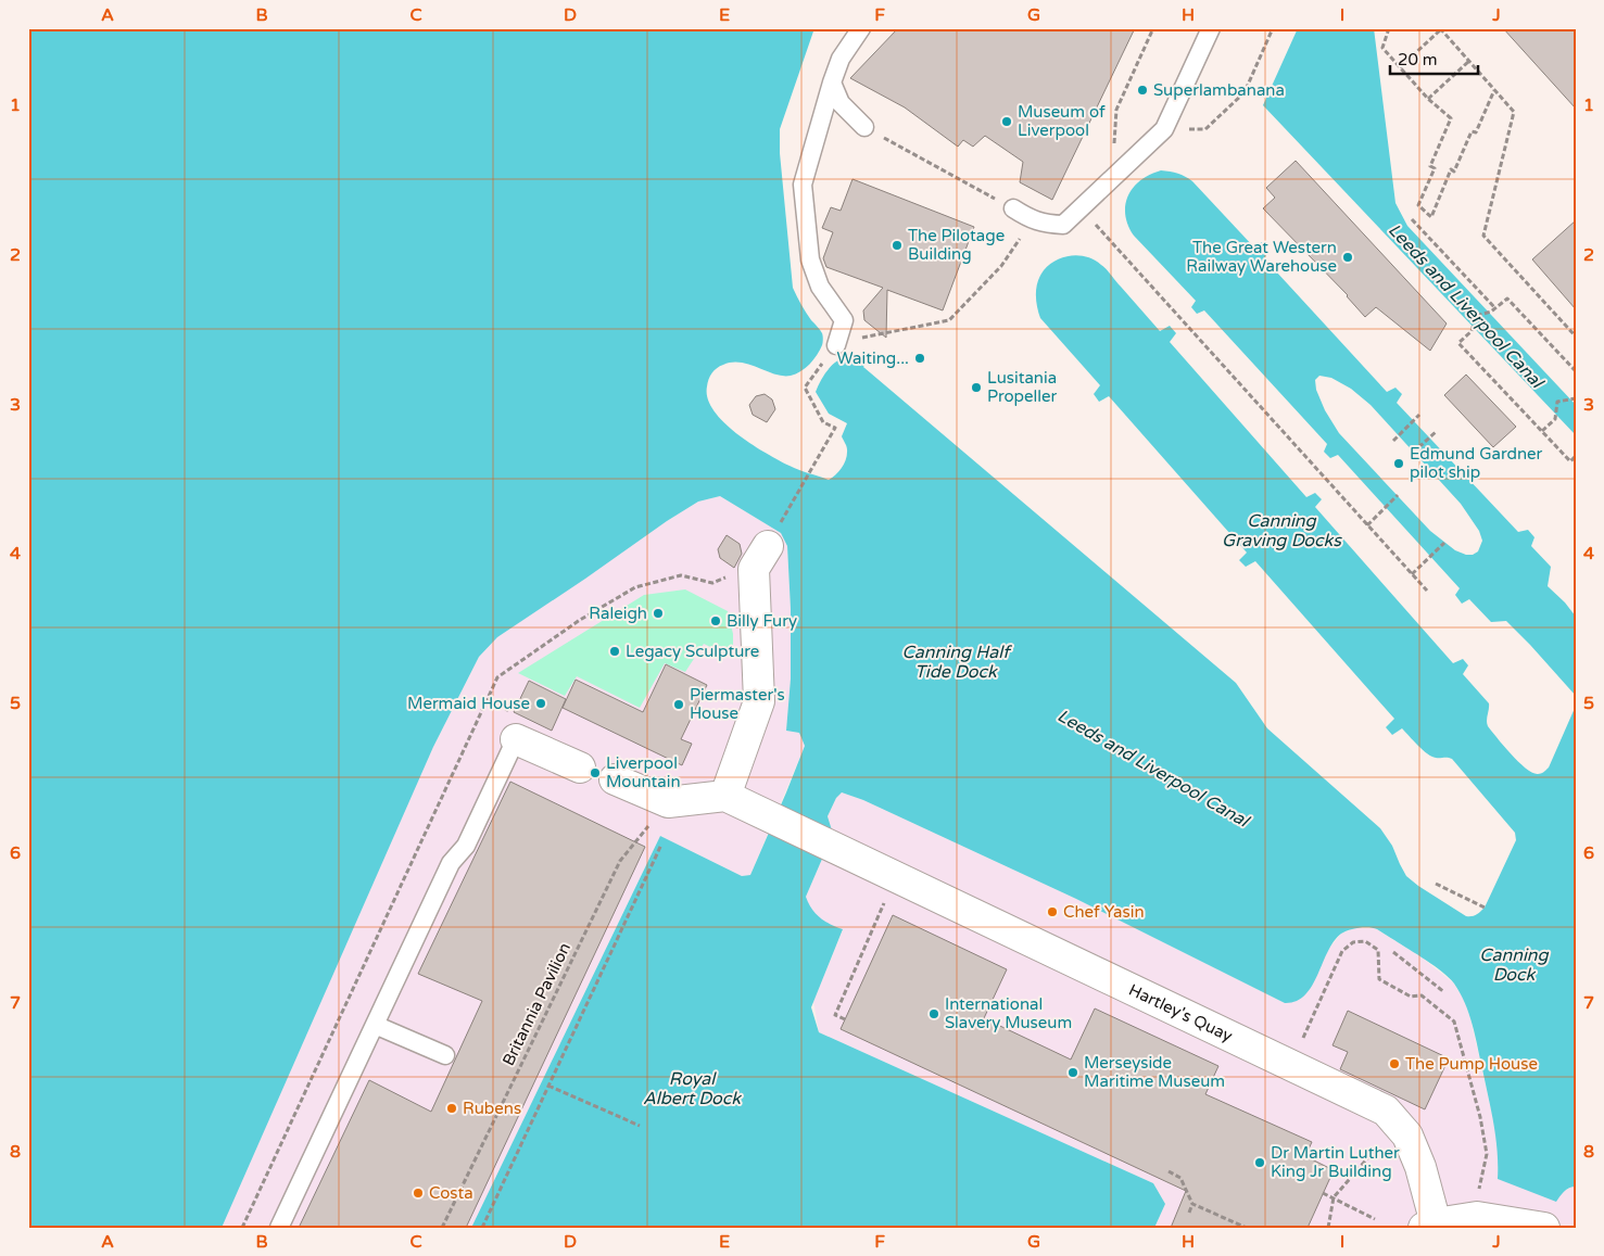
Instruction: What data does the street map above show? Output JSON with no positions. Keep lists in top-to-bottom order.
{
  "streets": {
    "street": ["Hartley's Quay"],
    "path": ["Britannia Pavilion"]
  },
  "water": [
    "Leeds and Liverpool Canal",
    "Canning Graving Docks",
    "Canning Half Tide Dock",
    "Canning Dock",
    "Royal Albert Dock"
  ],
  "places": [
    "Superlambanana",
    "Museum of Liverpool",
    "The Pilotage Building",
    "The Great Western Railway Warehouse",
    "Waiting...",
    "Lusitania Propeller",
    "Edmund Gardner pilot ship",
    "Raleigh",
    "Billy Fury",
    "Legacy Sculpture",
    "Mermaid House",
    "Piermaster's House",
    "Liverpool Mountain",
    "Chef Yasin",
    "International Slavery Museum",
    "The Pump House",
    "Merseyside Maritime Museum",
    "Rubens",
    "Dr Martin Luther King Jr Building",
    "Costa"
  ],
  "scale_bar": "20 m",
  "grid": {
    "columns": [
      "A",
      "B",
      "C",
      "D",
      "E",
      "F",
      "G",
      "H",
      "I",
      "J"
    ],
    "rows": [
      "1",
      "2",
      "3",
      "4",
      "5",
      "6",
      "7",
      "8"
    ]
  }
}
